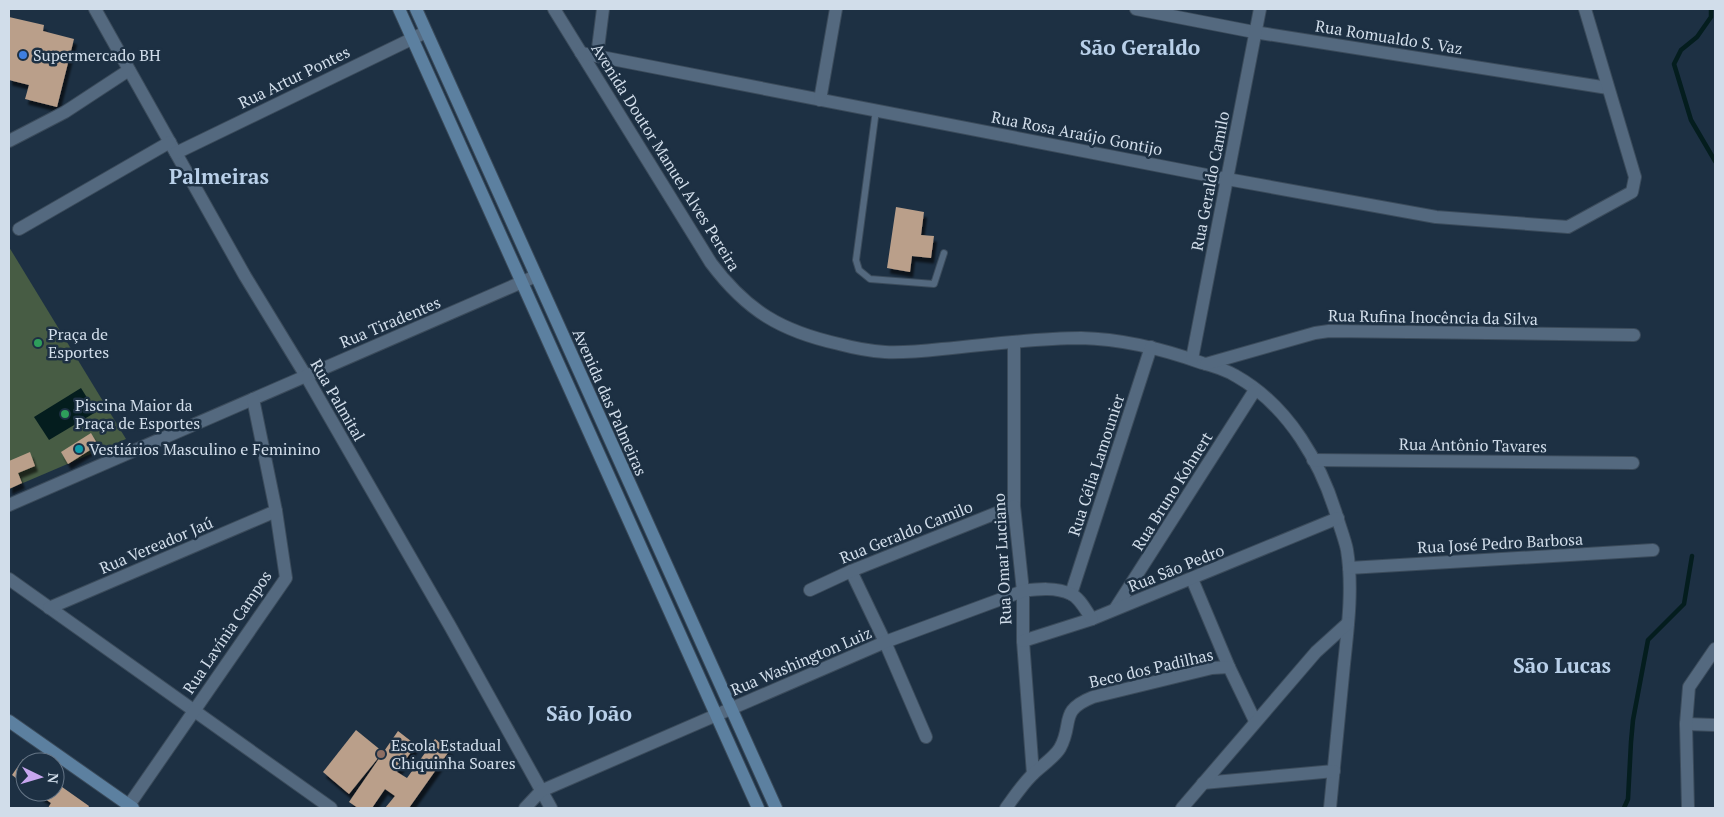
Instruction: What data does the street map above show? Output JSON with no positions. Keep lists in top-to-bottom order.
{
  "streets": {
    "main road": ["Avenida das Palmeiras"],
    "street": [
      "Rua Romualdo S. Vaz",
      "Rua Artur Pontes",
      "Rua Rosa Araújo Gontijo",
      "Avenida Doutor Manuel Alves Pereira",
      "Rua Geraldo Camilo",
      "Rua Rufina Inocência da Silva",
      "Rua Tiradentes",
      "Rua Palmital",
      "Rua Antônio Tavares",
      "Rua Célia Lamounier",
      "Rua Bruno Kohnert",
      "Rua José Pedro Barbosa",
      "Rua Vereador Jaú",
      "Rua Omar Luciano",
      "Rua São Pedro",
      "Rua Lavínia Campos",
      "Rua Washington Luiz",
      "Beco dos Padilhas"
    ]
  },
  "crossings": [
    ["Rua Romualdo S. Vaz", "Rua Rosa Araújo Gontijo"],
    ["Rua Romualdo S. Vaz", "Rua Geraldo Camilo"],
    ["Rua Artur Pontes", "Rua Palmital"],
    ["Rua Artur Pontes", "Avenida das Palmeiras"],
    ["Rua Rosa Araújo Gontijo", "Avenida Doutor Manuel Alves Pereira"],
    ["Rua Rosa Araújo Gontijo", "Rua Geraldo Camilo"],
    ["Avenida Doutor Manuel Alves Pereira", "Rua Geraldo Camilo"],
    ["Avenida Doutor Manuel Alves Pereira", "Rua Rufina Inocência da Silva"],
    ["Avenida Doutor Manuel Alves Pereira", "Rua Antônio Tavares"],
    ["Avenida Doutor Manuel Alves Pereira", "Rua Célia Lamounier"],
    ["Avenida Doutor Manuel Alves Pereira", "Rua Bruno Kohnert"],
    ["Avenida Doutor Manuel Alves Pereira", "Rua José Pedro Barbosa"],
    ["Avenida Doutor Manuel Alves Pereira", "Rua Omar Luciano"],
    ["Avenida Doutor Manuel Alves Pereira", "Rua São Pedro"],
    ["Rua Geraldo Camilo", "Rua Omar Luciano"],
    ["Rua Tiradentes", "Rua Palmital"],
    ["Rua Tiradentes", "Avenida das Palmeiras"],
    ["Rua Tiradentes", "Rua Lavínia Campos"],
    ["Rua Palmital", "Rua Washington Luiz"],
    ["Avenida das Palmeiras", "Rua Washington Luiz"],
    ["Rua Célia Lamounier", "Rua Washington Luiz"],
    ["Rua Bruno Kohnert", "Rua São Pedro"],
    ["Rua Vereador Jaú", "Rua Lavínia Campos"],
    ["Rua Omar Luciano", "Rua São Pedro"],
    ["Rua Omar Luciano", "Rua Washington Luiz"],
    ["Rua Omar Luciano", "Beco dos Padilhas"]
  ],
  "districts": [
    "São Geraldo",
    "Palmeiras",
    "São Lucas",
    "São João"
  ],
  "places": [
    "Supermercado BH",
    "Praça de Esportes",
    "Piscina Maior da Praça de Esportes",
    "Vestiários Masculino e Feminino",
    "Escola Estadual Chiquinha Soares"
  ],
  "north": "right"
}
